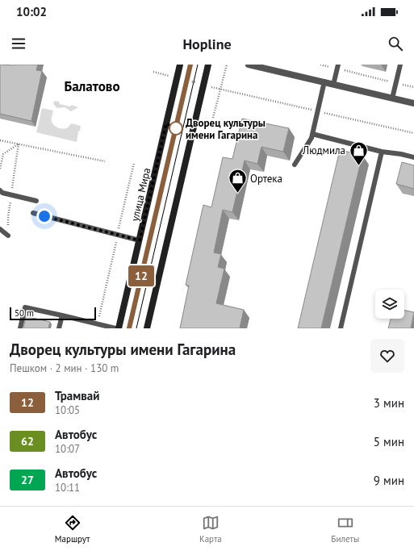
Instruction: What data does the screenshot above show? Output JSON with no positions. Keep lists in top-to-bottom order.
{
  "streets": {
    "main road": ["улица Мира"]
  },
  "districts": ["Балатово"],
  "places": {
    "other": ["Дворец культуры имени Гагарина"],
    "shop": ["Людмила", "Ортека"]
  },
  "lines": ["tram line 12"],
  "scale_bar": "50 m",
  "page": {
    "status": "10:02",
    "header": "Hopline",
    "on_map": "12",
    "scale": "50 m",
    "heading": ["Дворец культуры имени Гагарина", "Пешком · 2 мин · 130 m"],
    "list": [
      {
        "mark": "12",
        "name": "Трамвай",
        "note": "10:05",
        "value": "3 мин"
      },
      {
        "mark": "62",
        "name": "Автобус",
        "note": "10:07",
        "value": "5 мин"
      },
      {
        "mark": "27",
        "name": "Автобус",
        "note": "10:11",
        "value": "9 мин"
      }
    ],
    "tabs": ["Маршрут", "Карта", "Билеты"]
  }
}
